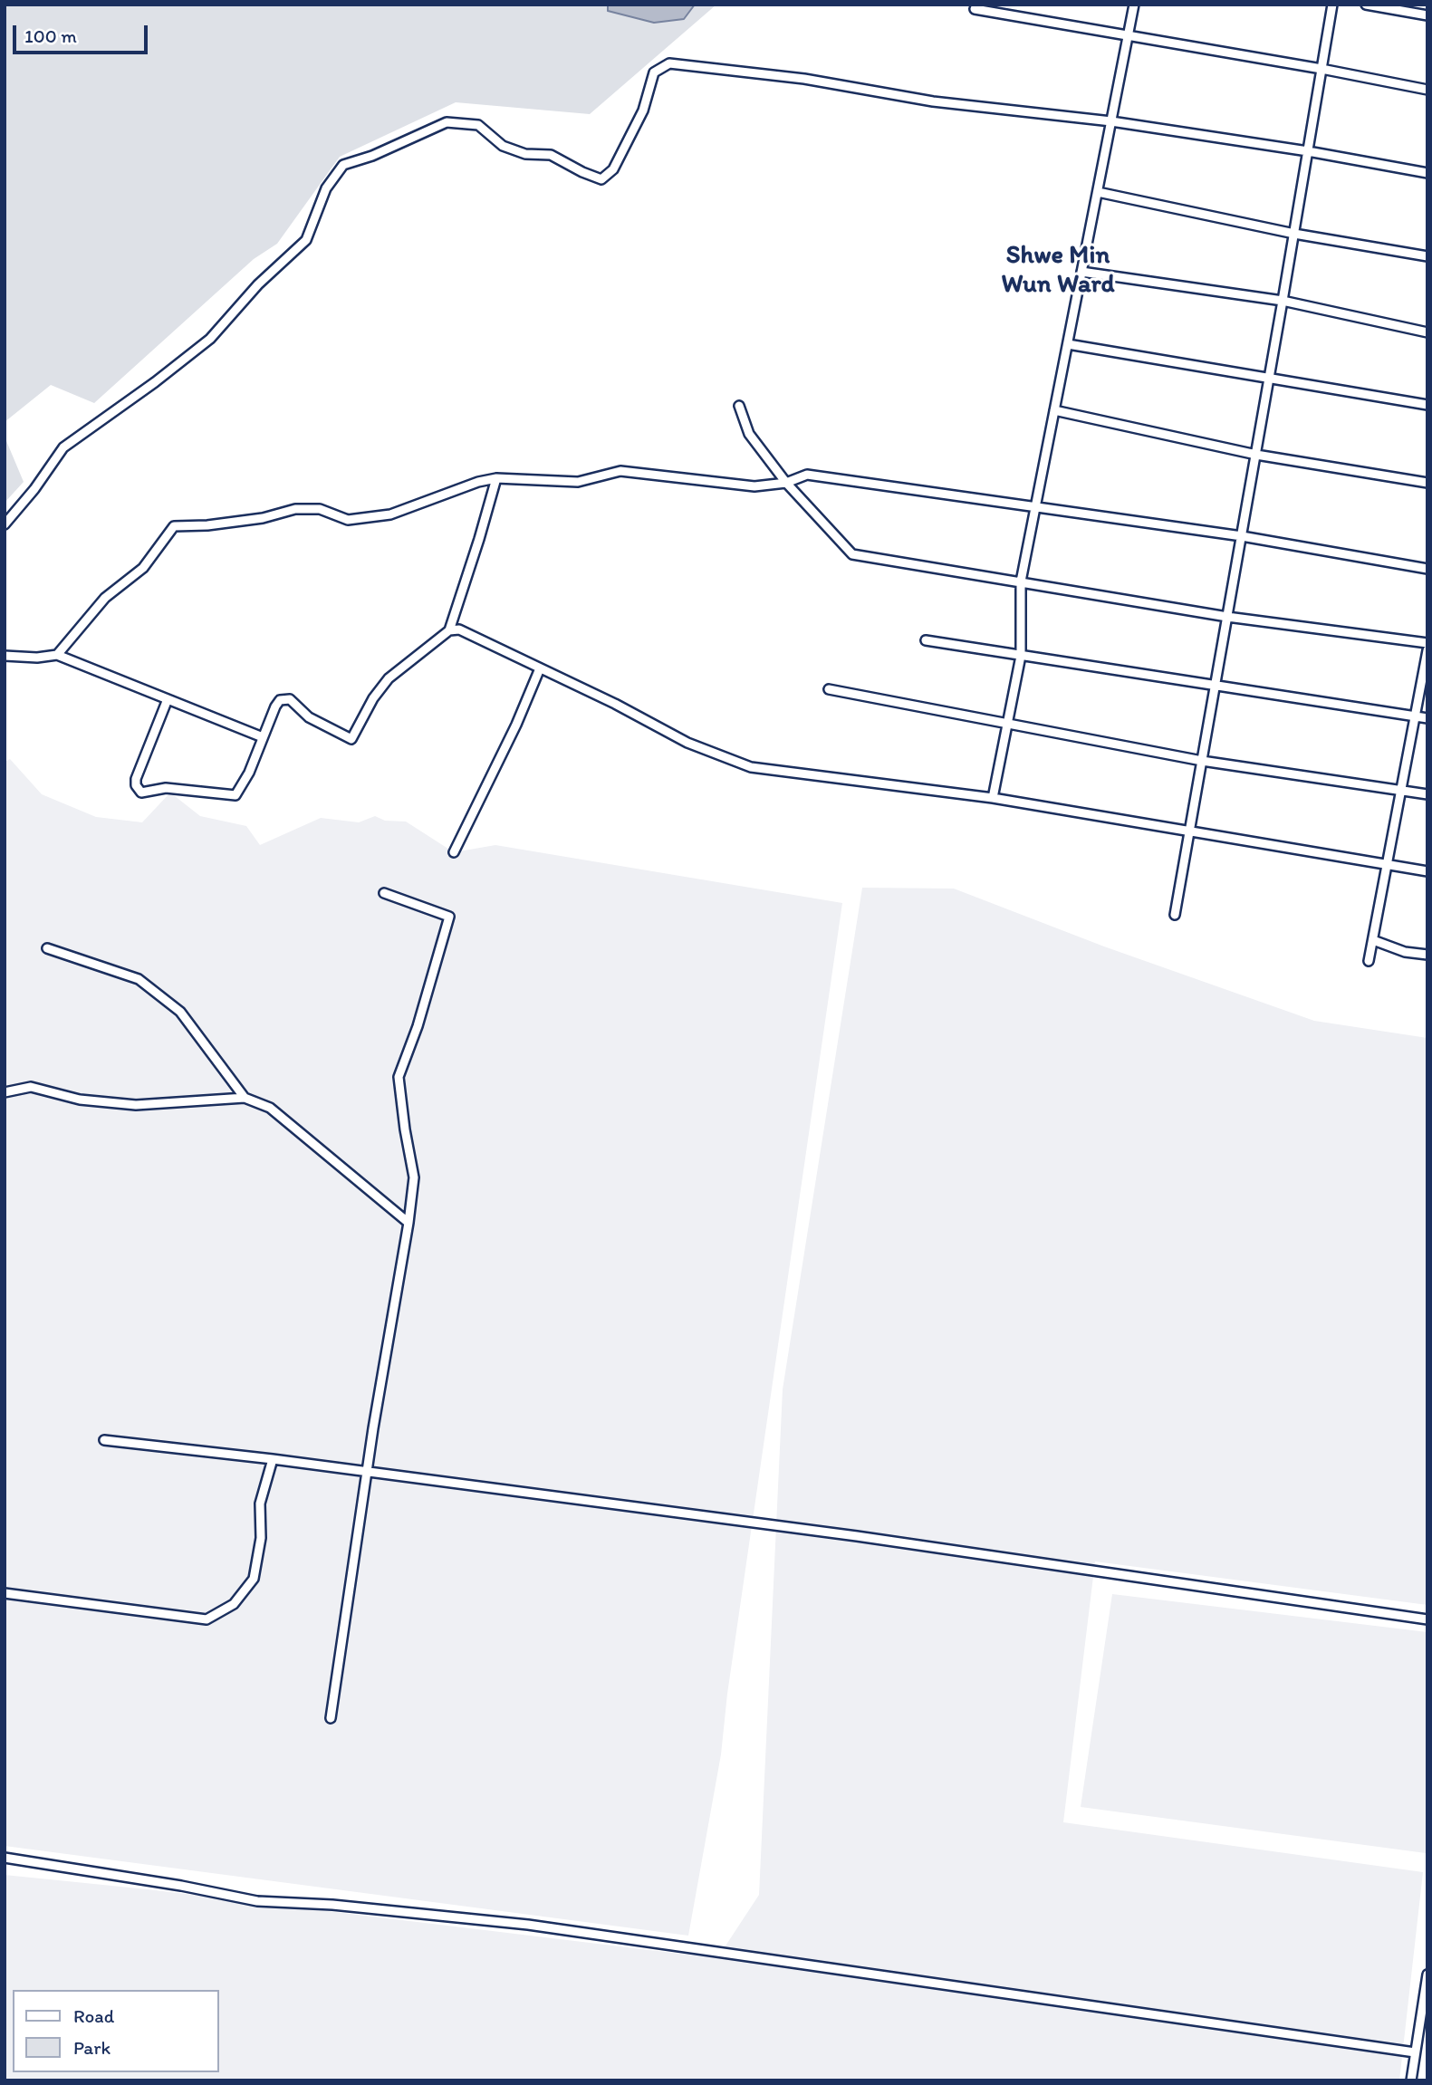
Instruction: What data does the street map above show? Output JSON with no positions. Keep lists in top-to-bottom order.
{
  "districts": ["Shwe Min Wun Ward"],
  "legend": ["Road", "Park"],
  "scale_bar": "100 m"
}
